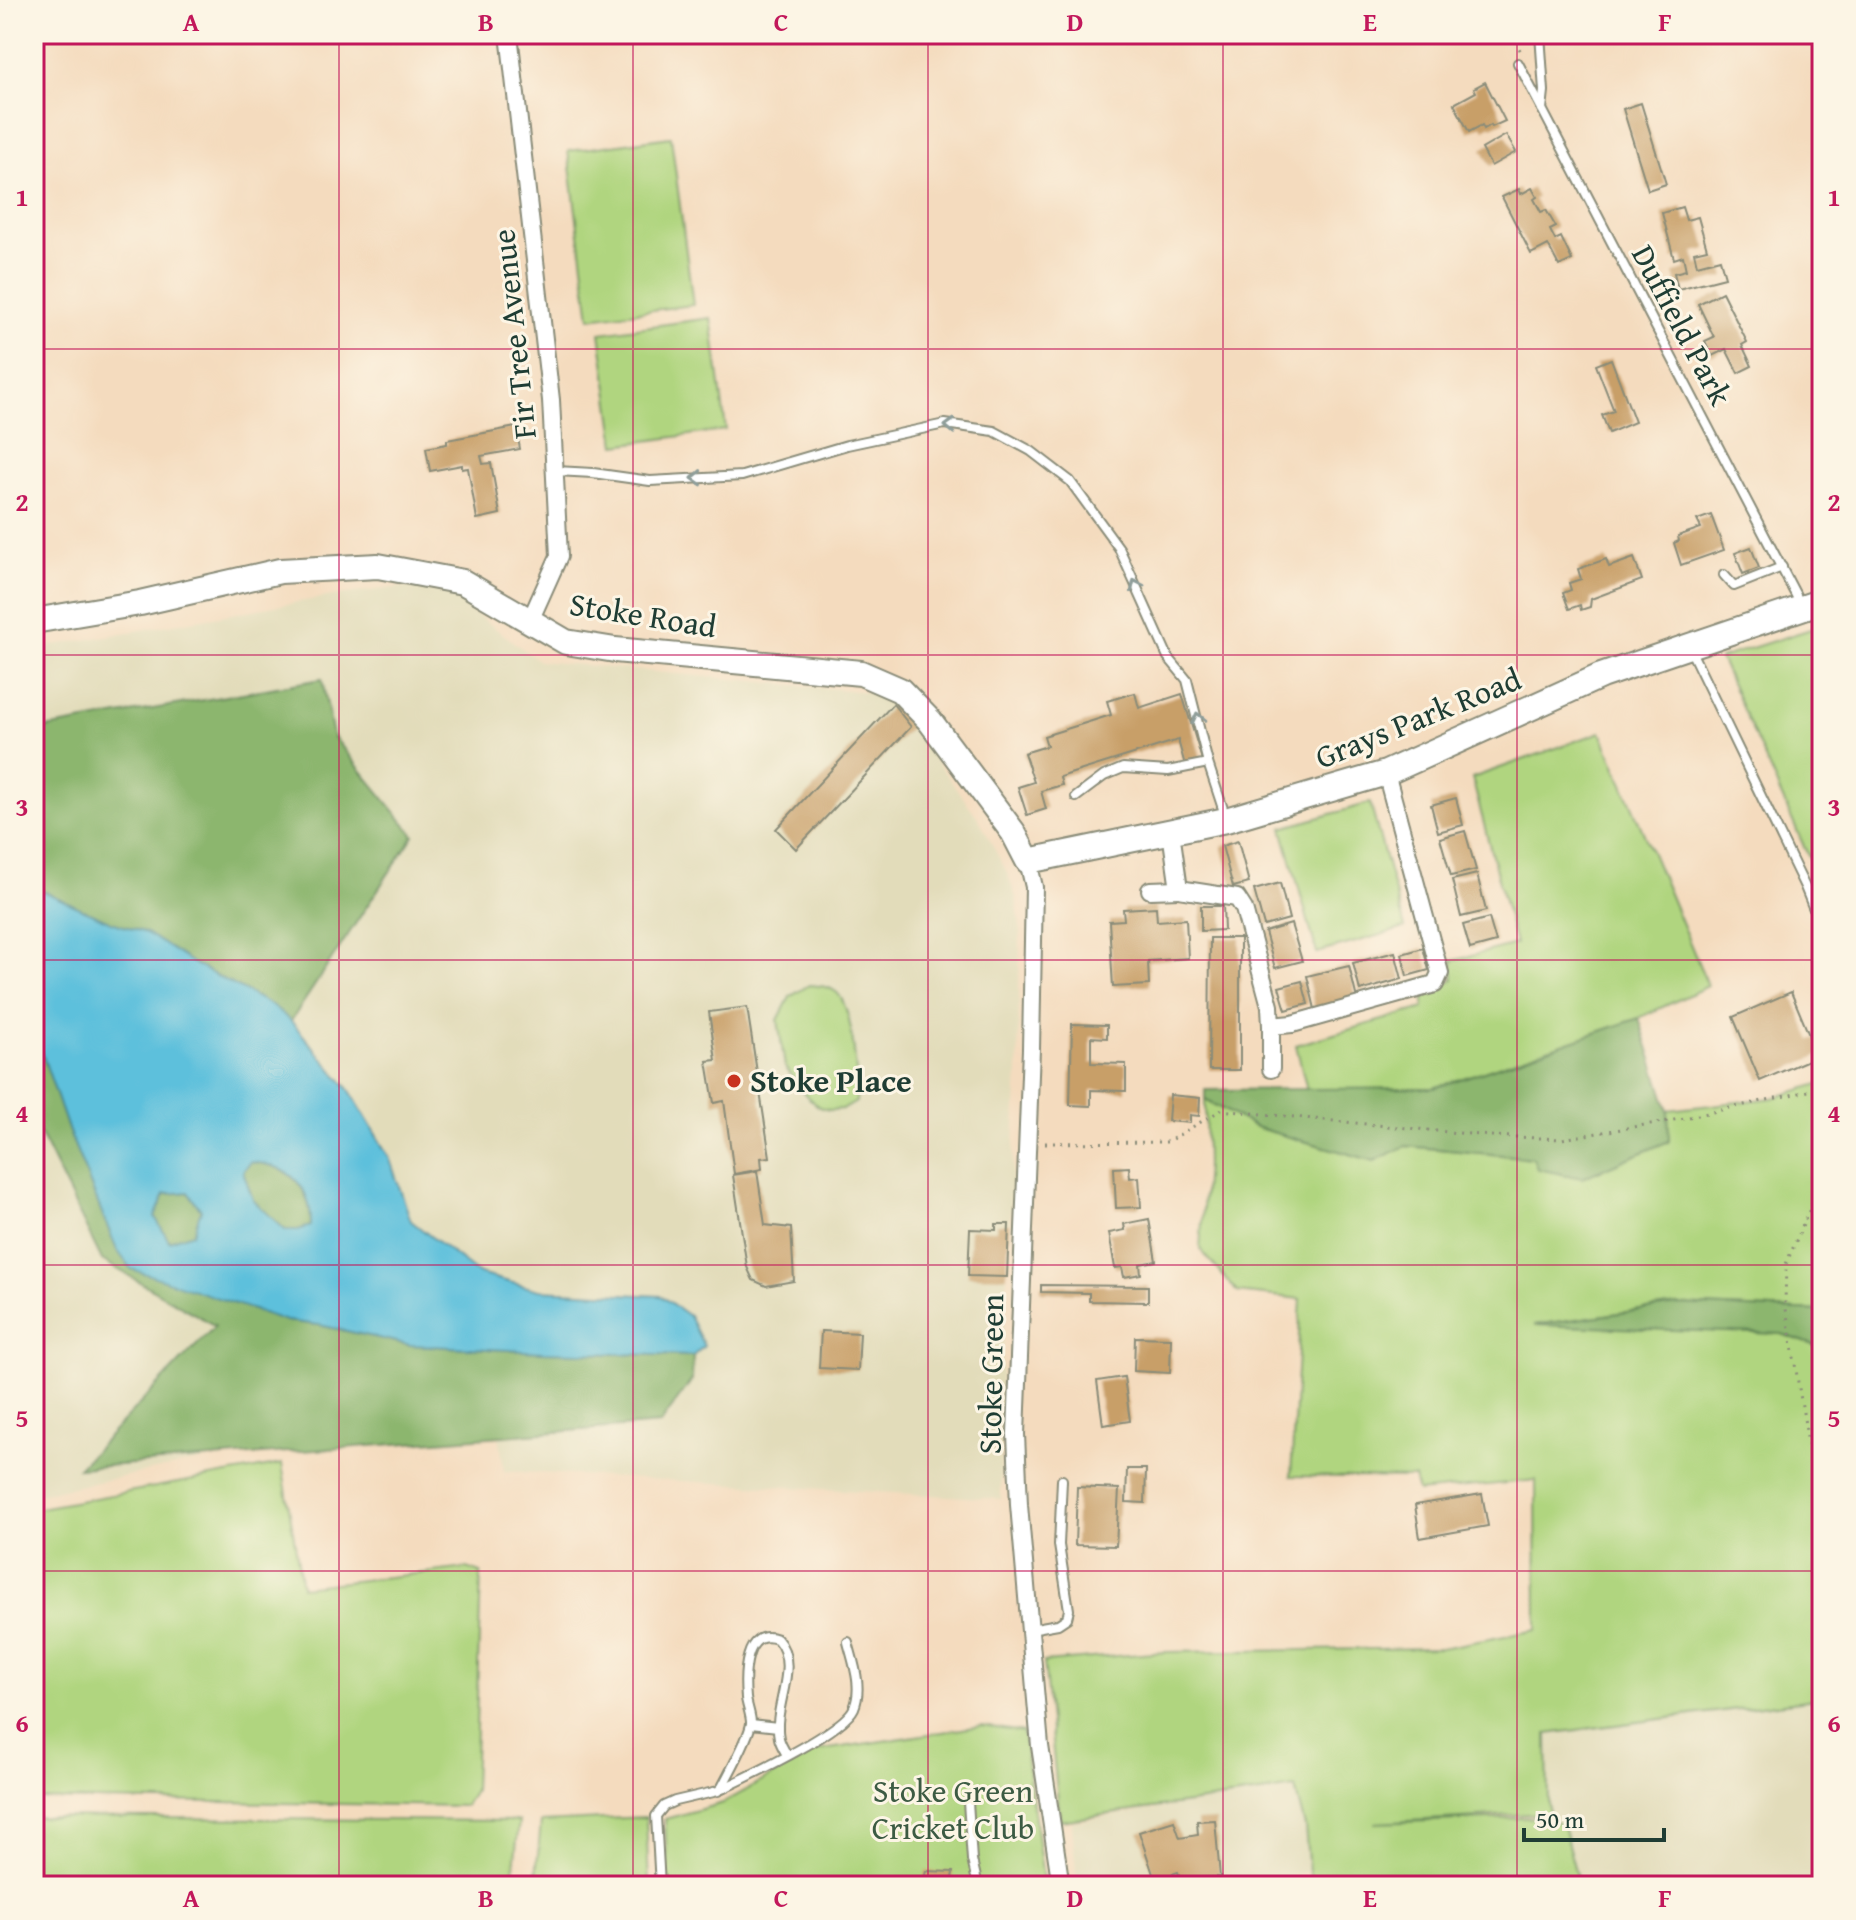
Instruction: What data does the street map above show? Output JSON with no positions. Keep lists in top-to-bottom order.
{
  "streets": {
    "main road": ["Stoke Road", "Grays Park Road"],
    "street": ["Fir Tree Avenue", "Stoke Green"],
    "lane": ["Duffield Park"]
  },
  "crossings": [
    ["Duffield Park", "Grays Park Road"],
    ["Fir Tree Avenue", "Stoke Road"],
    ["Stoke Road", "Grays Park Road"],
    ["Stoke Road", "Stoke Green"],
    ["Grays Park Road", "Stoke Green"]
  ],
  "parks": ["Stoke Green Cricket Club"],
  "places": ["Stoke Place"],
  "scale_bar": "50 m",
  "grid": {
    "columns": [
      "A",
      "B",
      "C",
      "D",
      "E",
      "F"
    ],
    "rows": [
      "1",
      "2",
      "3",
      "4",
      "5",
      "6"
    ]
  }
}
